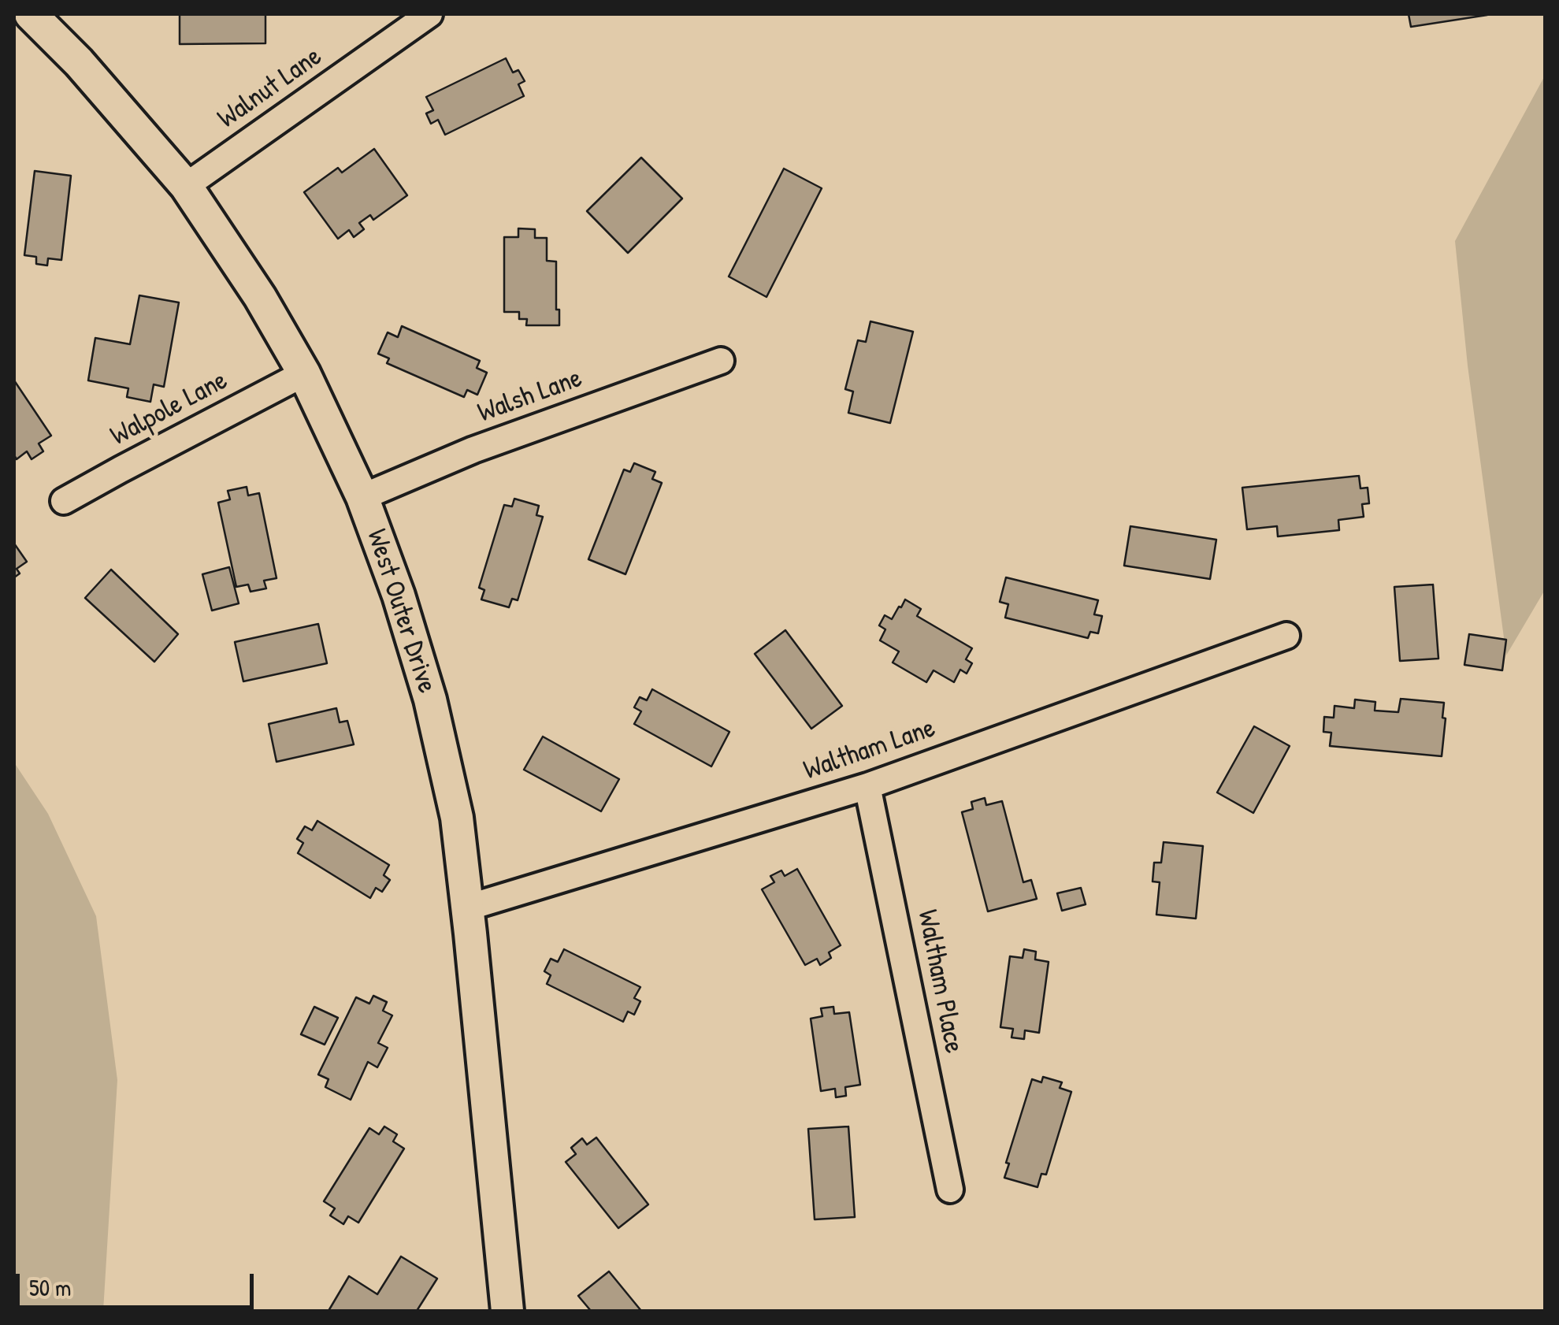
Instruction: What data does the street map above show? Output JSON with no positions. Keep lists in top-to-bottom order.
{
  "streets": {
    "street": [
      "Walnut Lane",
      "Walsh Lane",
      "Walpole Lane",
      "West Outer Drive",
      "Waltham Lane",
      "Waltham Place"
    ]
  },
  "crossings": [
    ["Walnut Lane", "West Outer Drive"],
    ["Walsh Lane", "West Outer Drive"],
    ["Walpole Lane", "West Outer Drive"],
    ["West Outer Drive", "Waltham Lane"],
    ["Waltham Lane", "Waltham Place"]
  ],
  "scale_bar": "50 m"
}
